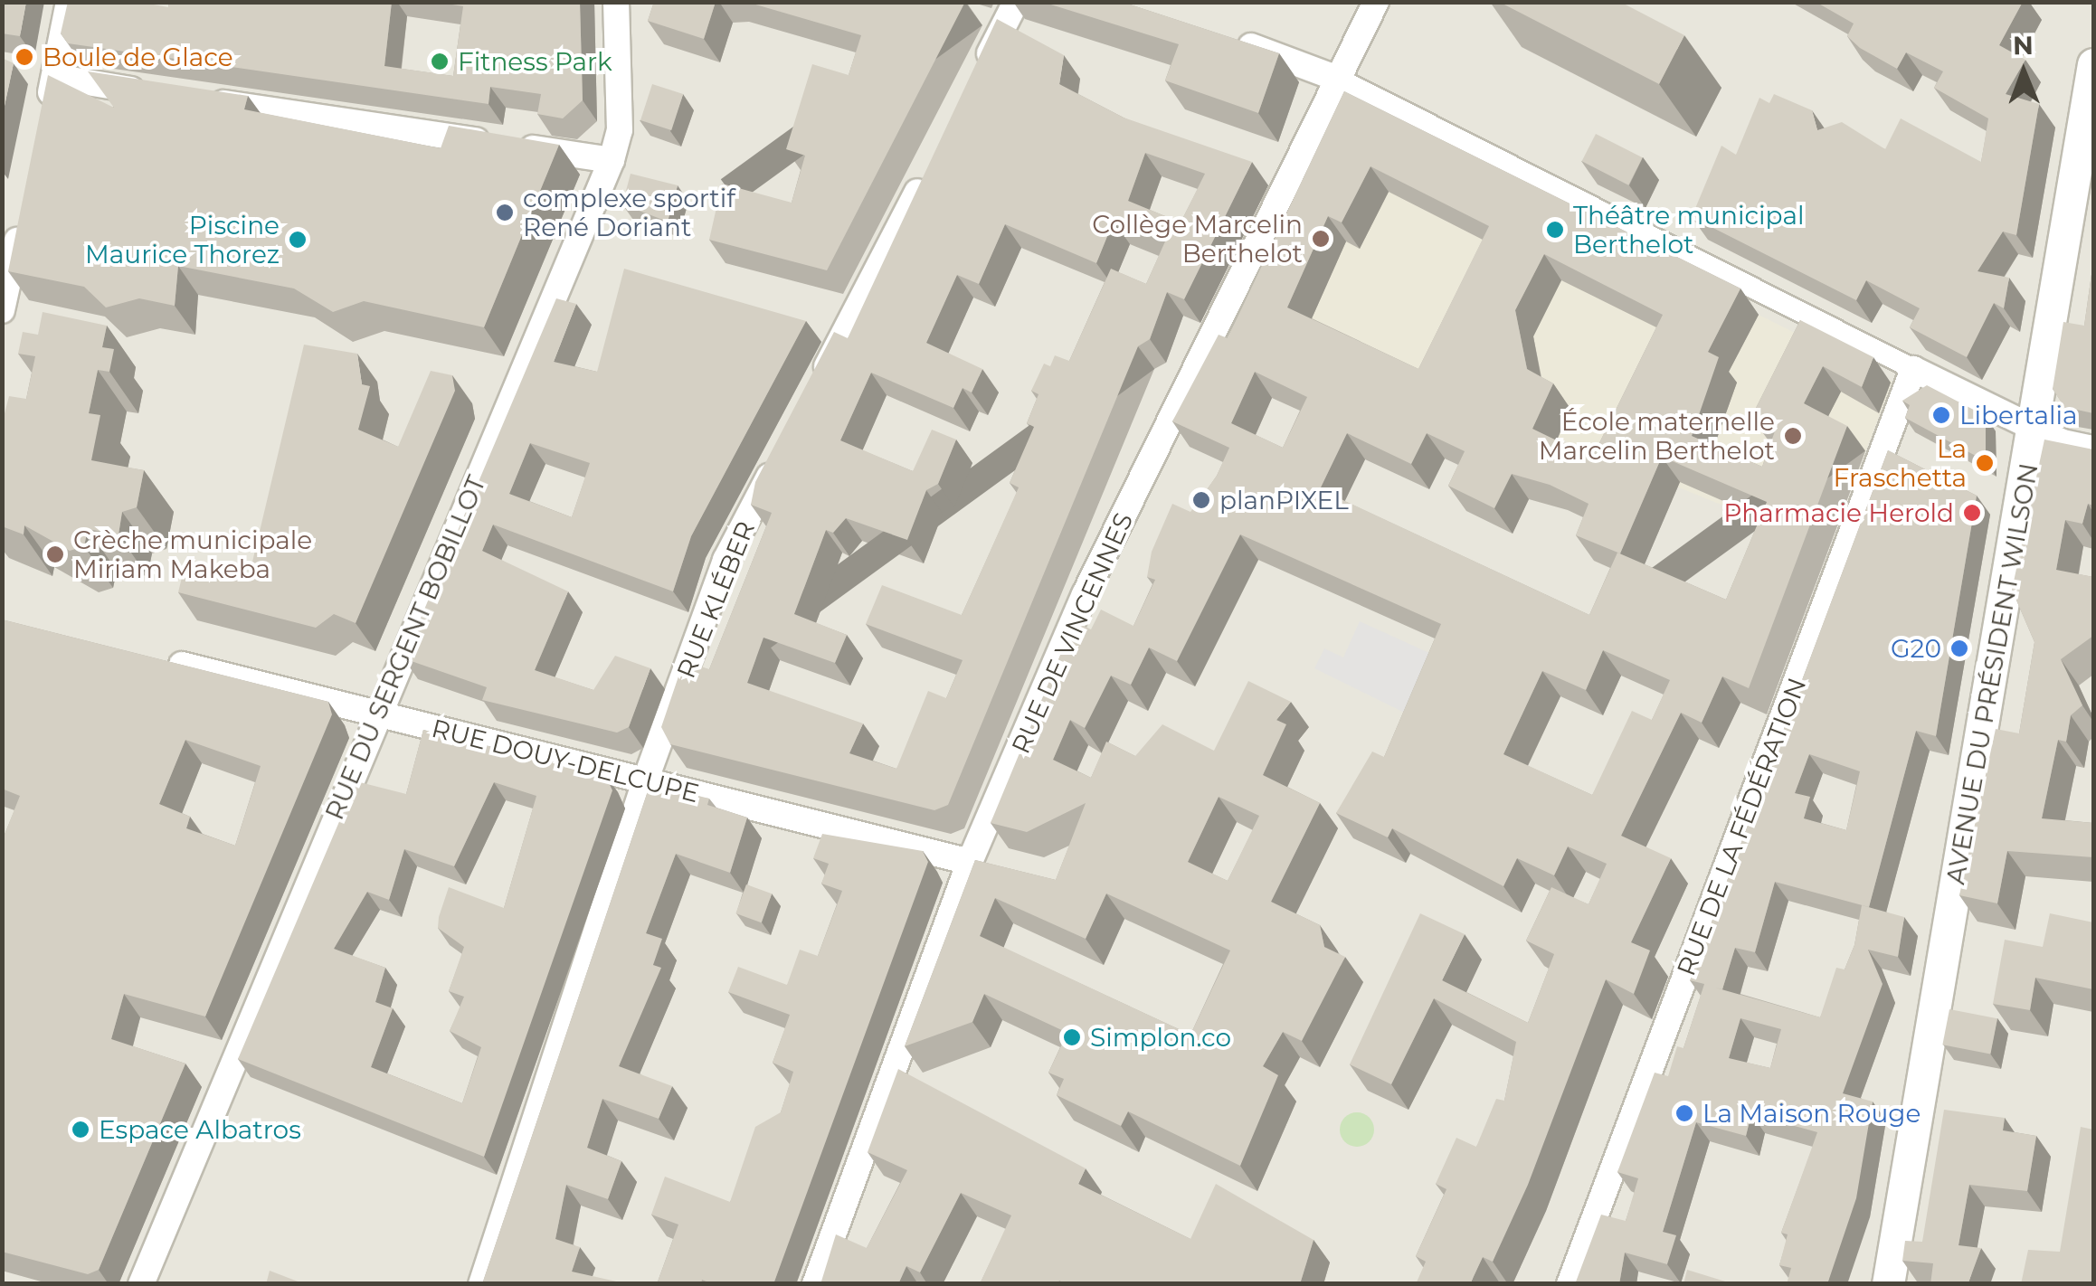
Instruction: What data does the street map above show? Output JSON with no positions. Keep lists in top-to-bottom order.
{
  "streets": {
    "street": [
      "RUE KLÉBER",
      "RUE DE VINCENNES",
      "RUE DU SERGENT BOBILLOT",
      "AVENUE DU PRÉSIDENT WILSON",
      "RUE DOUY-DELCUPE",
      "RUE DE LA FÉDÉRATION"
    ]
  },
  "crossings": [
    ["RUE KLÉBER", "RUE DOUY-DELCUPE"],
    ["RUE DE VINCENNES", "RUE DOUY-DELCUPE"],
    ["RUE DU SERGENT BOBILLOT", "RUE DOUY-DELCUPE"]
  ],
  "places": [
    "Boule de Glace",
    "Fitness Park",
    "complexe sportif René Doriant",
    "Théâtre municipal Berthelot",
    "Collège Marcelin Berthelot",
    "Piscine Maurice Thorez",
    "Libertalia",
    "École maternelle Marcelin Berthelot",
    "La Fraschetta",
    "planPIXEL",
    "Pharmacie Herold",
    "Crèche municipale Miriam Makeba",
    "G20",
    "Simplon.co",
    "La Maison Rouge",
    "Espace Albatros"
  ],
  "north": "top"
}
